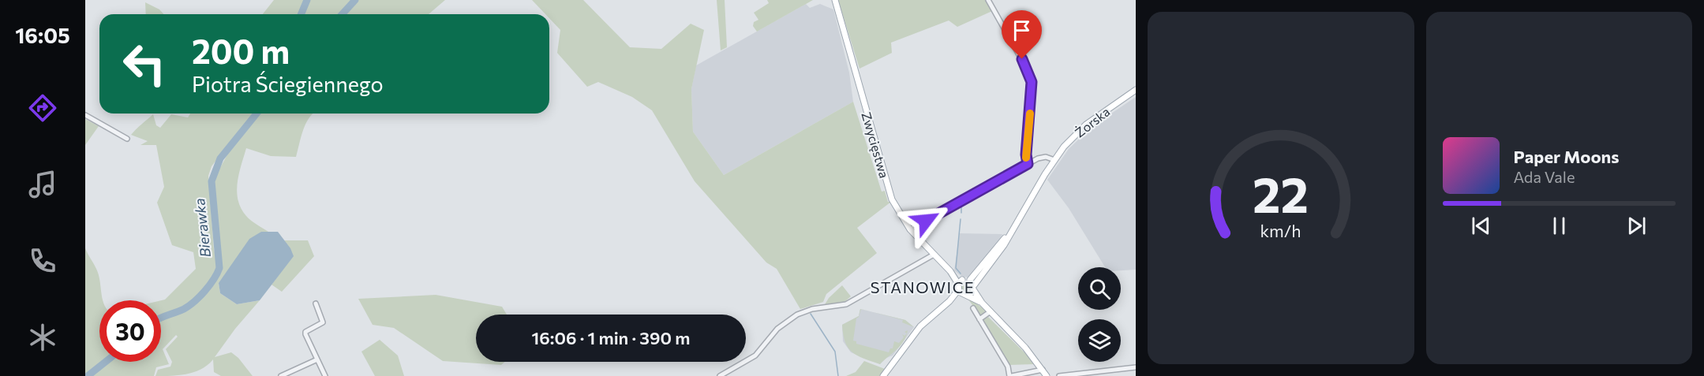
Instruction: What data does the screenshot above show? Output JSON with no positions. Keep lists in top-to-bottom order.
{
  "streets": {
    "main road": ["Żorska", "Zwycięstwa"]
  },
  "districts": ["STANOWICE"],
  "water": ["Bierawka"],
  "page": {
    "tabs": "16:05",
    "turn": ["200 m", "Piotra Ściegiennego"],
    "song": ["Paper Moons", "Ada Vale"],
    "limit": "30",
    "trip": "16:06 · 1 min · 390 m",
    "gauge": ["22", "km/h"]
  }
}
